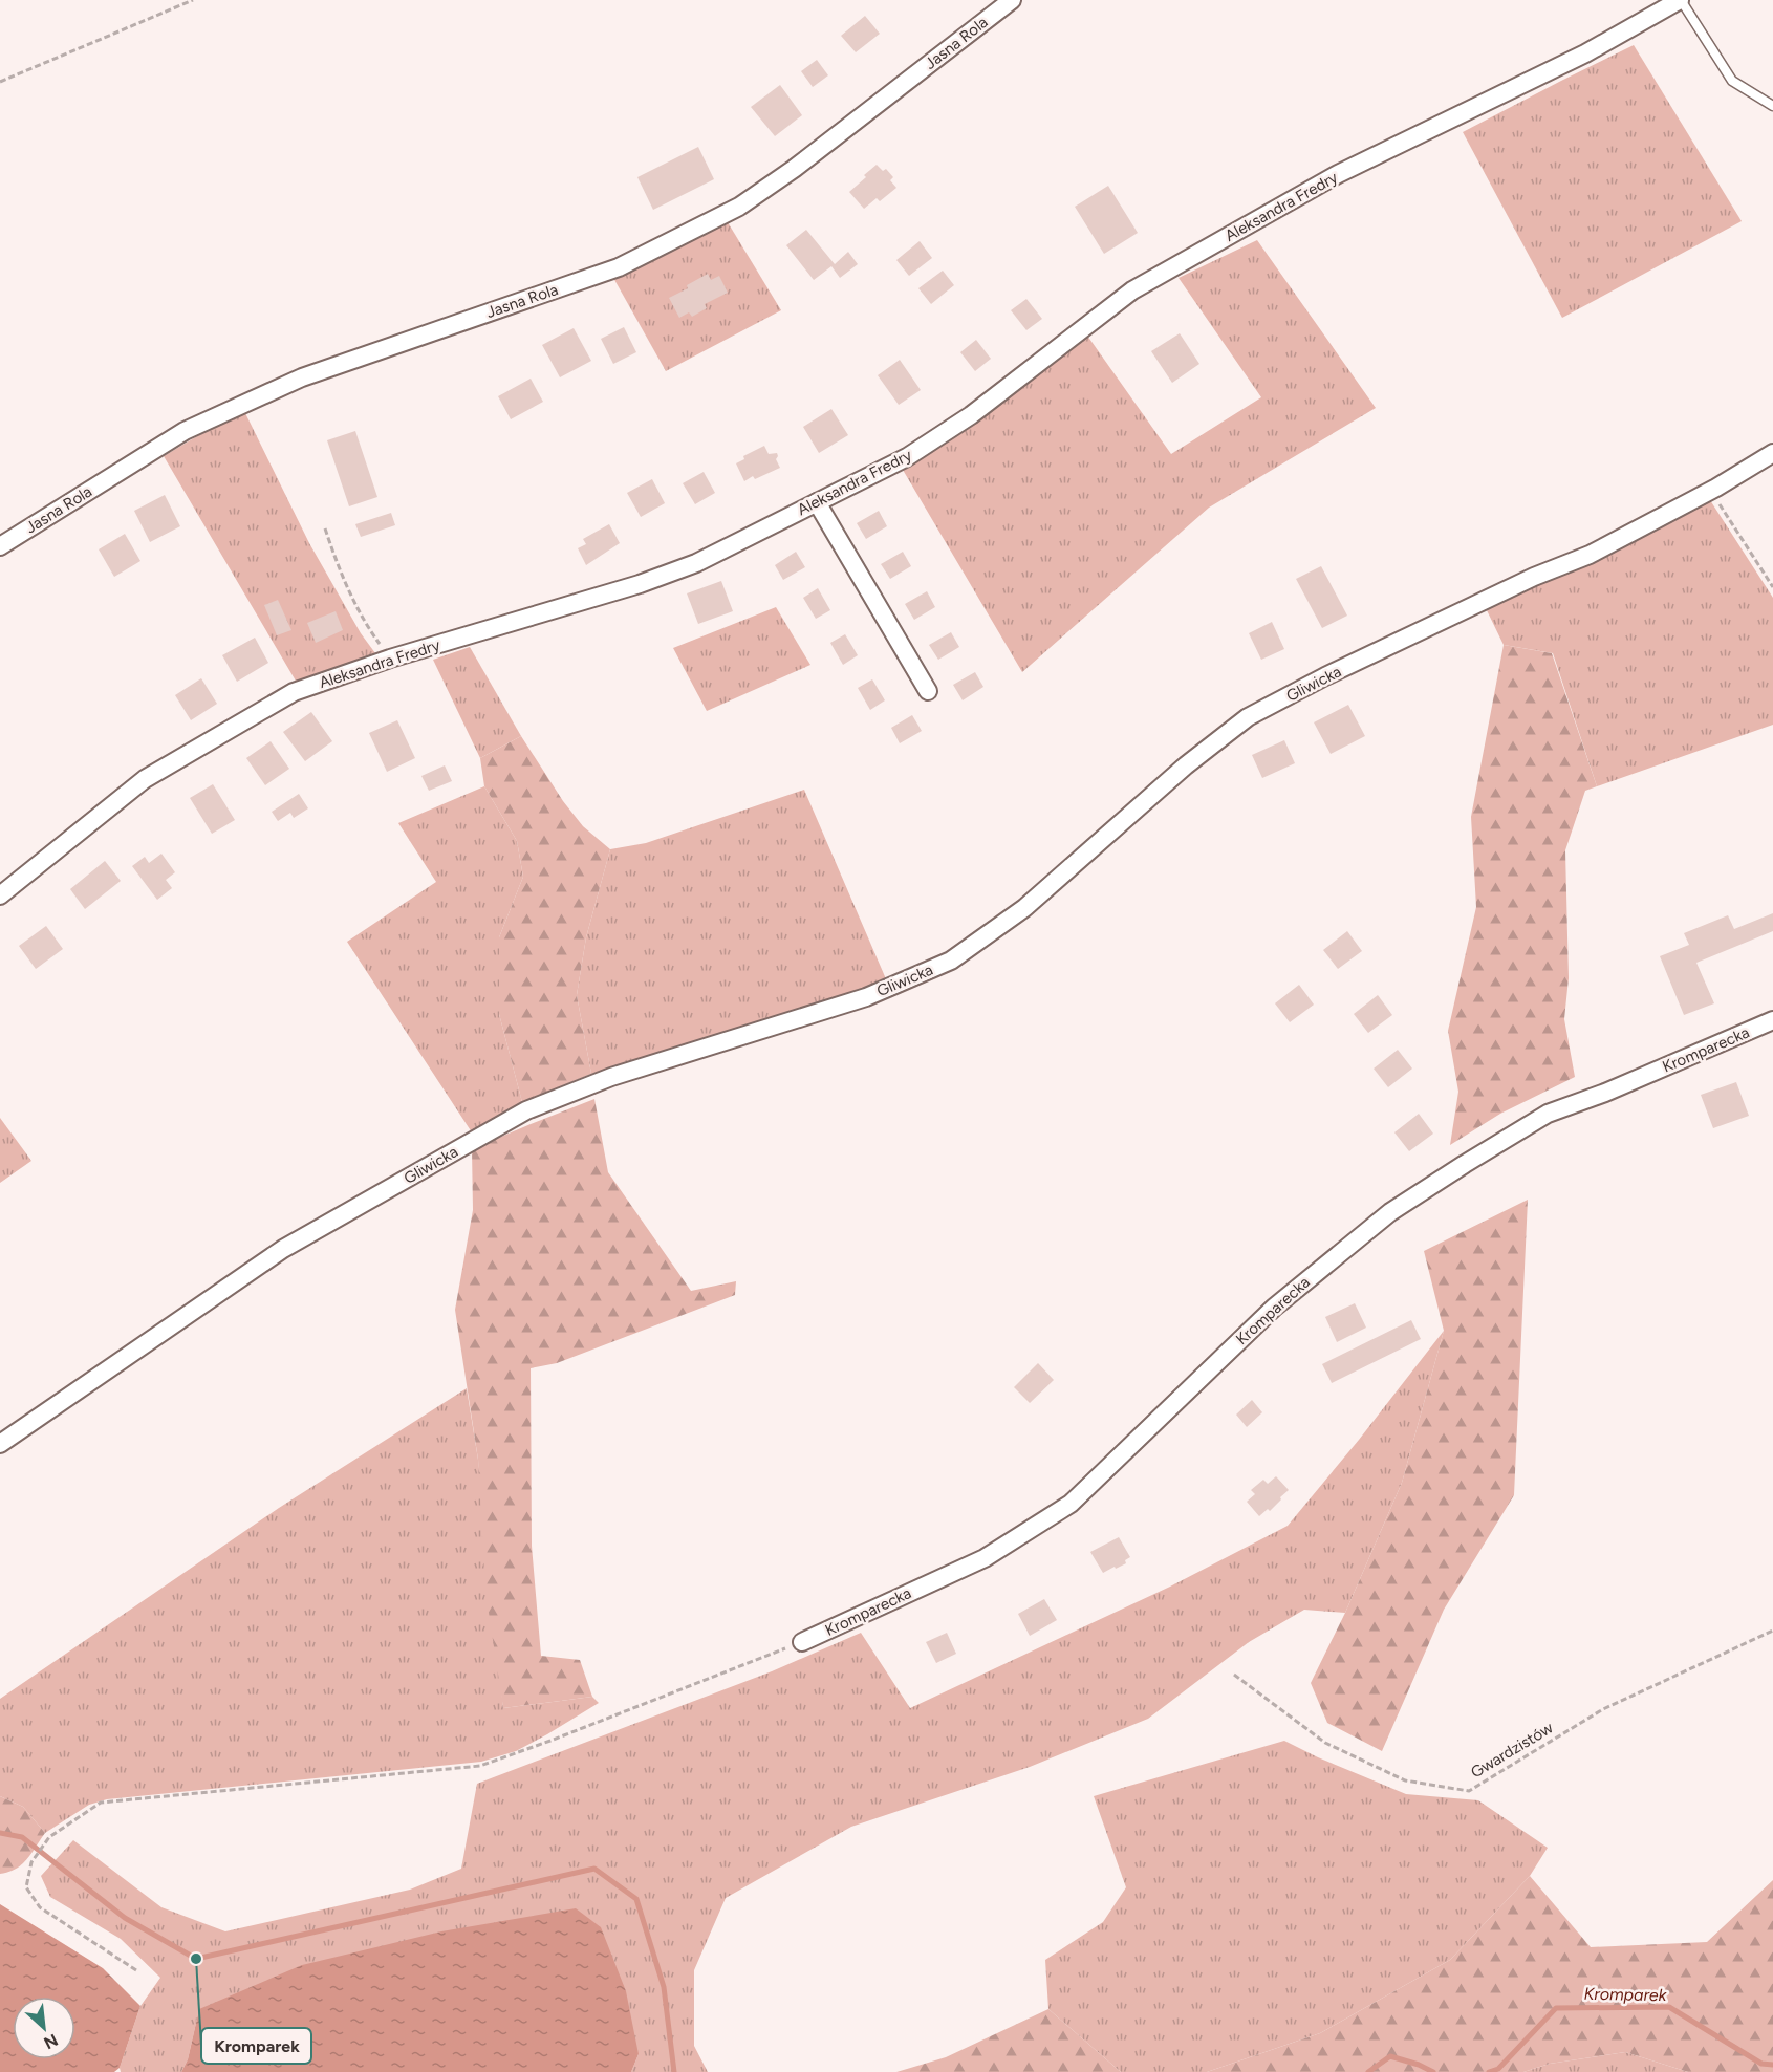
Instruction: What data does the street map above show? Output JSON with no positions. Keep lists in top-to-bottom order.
{
  "streets": {
    "street": [
      "Jasna Rola",
      "Aleksandra Fredry",
      "Gliwicka",
      "Kromparecka"
    ],
    "path": ["Gwardzistów"]
  },
  "water": ["Kromparek"],
  "places": ["Kromparek"],
  "north": "bottom right"
}
